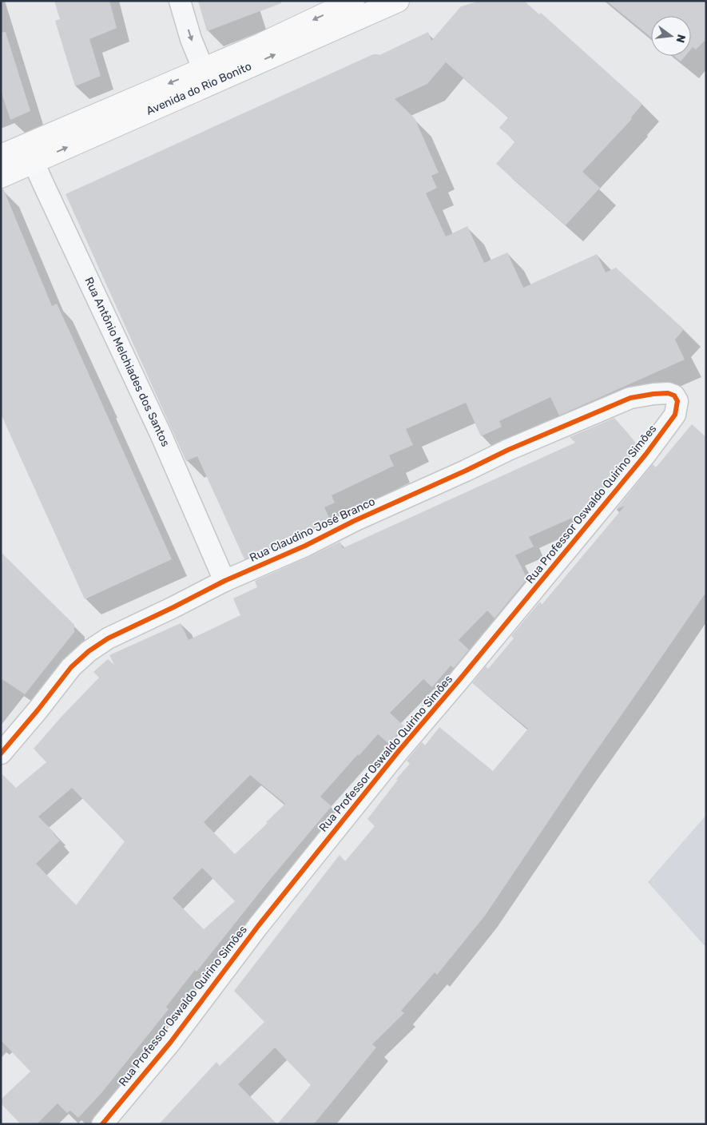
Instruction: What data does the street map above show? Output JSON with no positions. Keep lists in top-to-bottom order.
{
  "streets": {
    "main road": ["Avenida do Rio Bonito"],
    "street": ["Rua Antônio Melchiades dos Santos", "Rua Professor Oswaldo Quirino Simões", "Rua Claudino José Branco"]
  },
  "crossings": [
    ["Avenida do Rio Bonito", "Rua Antônio Melchiades dos Santos"],
    ["Rua Antônio Melchiades dos Santos", "Rua Claudino José Branco"],
    ["Rua Professor Oswaldo Quirino Simões", "Rua Claudino José Branco"]
  ],
  "north": "right"
}
